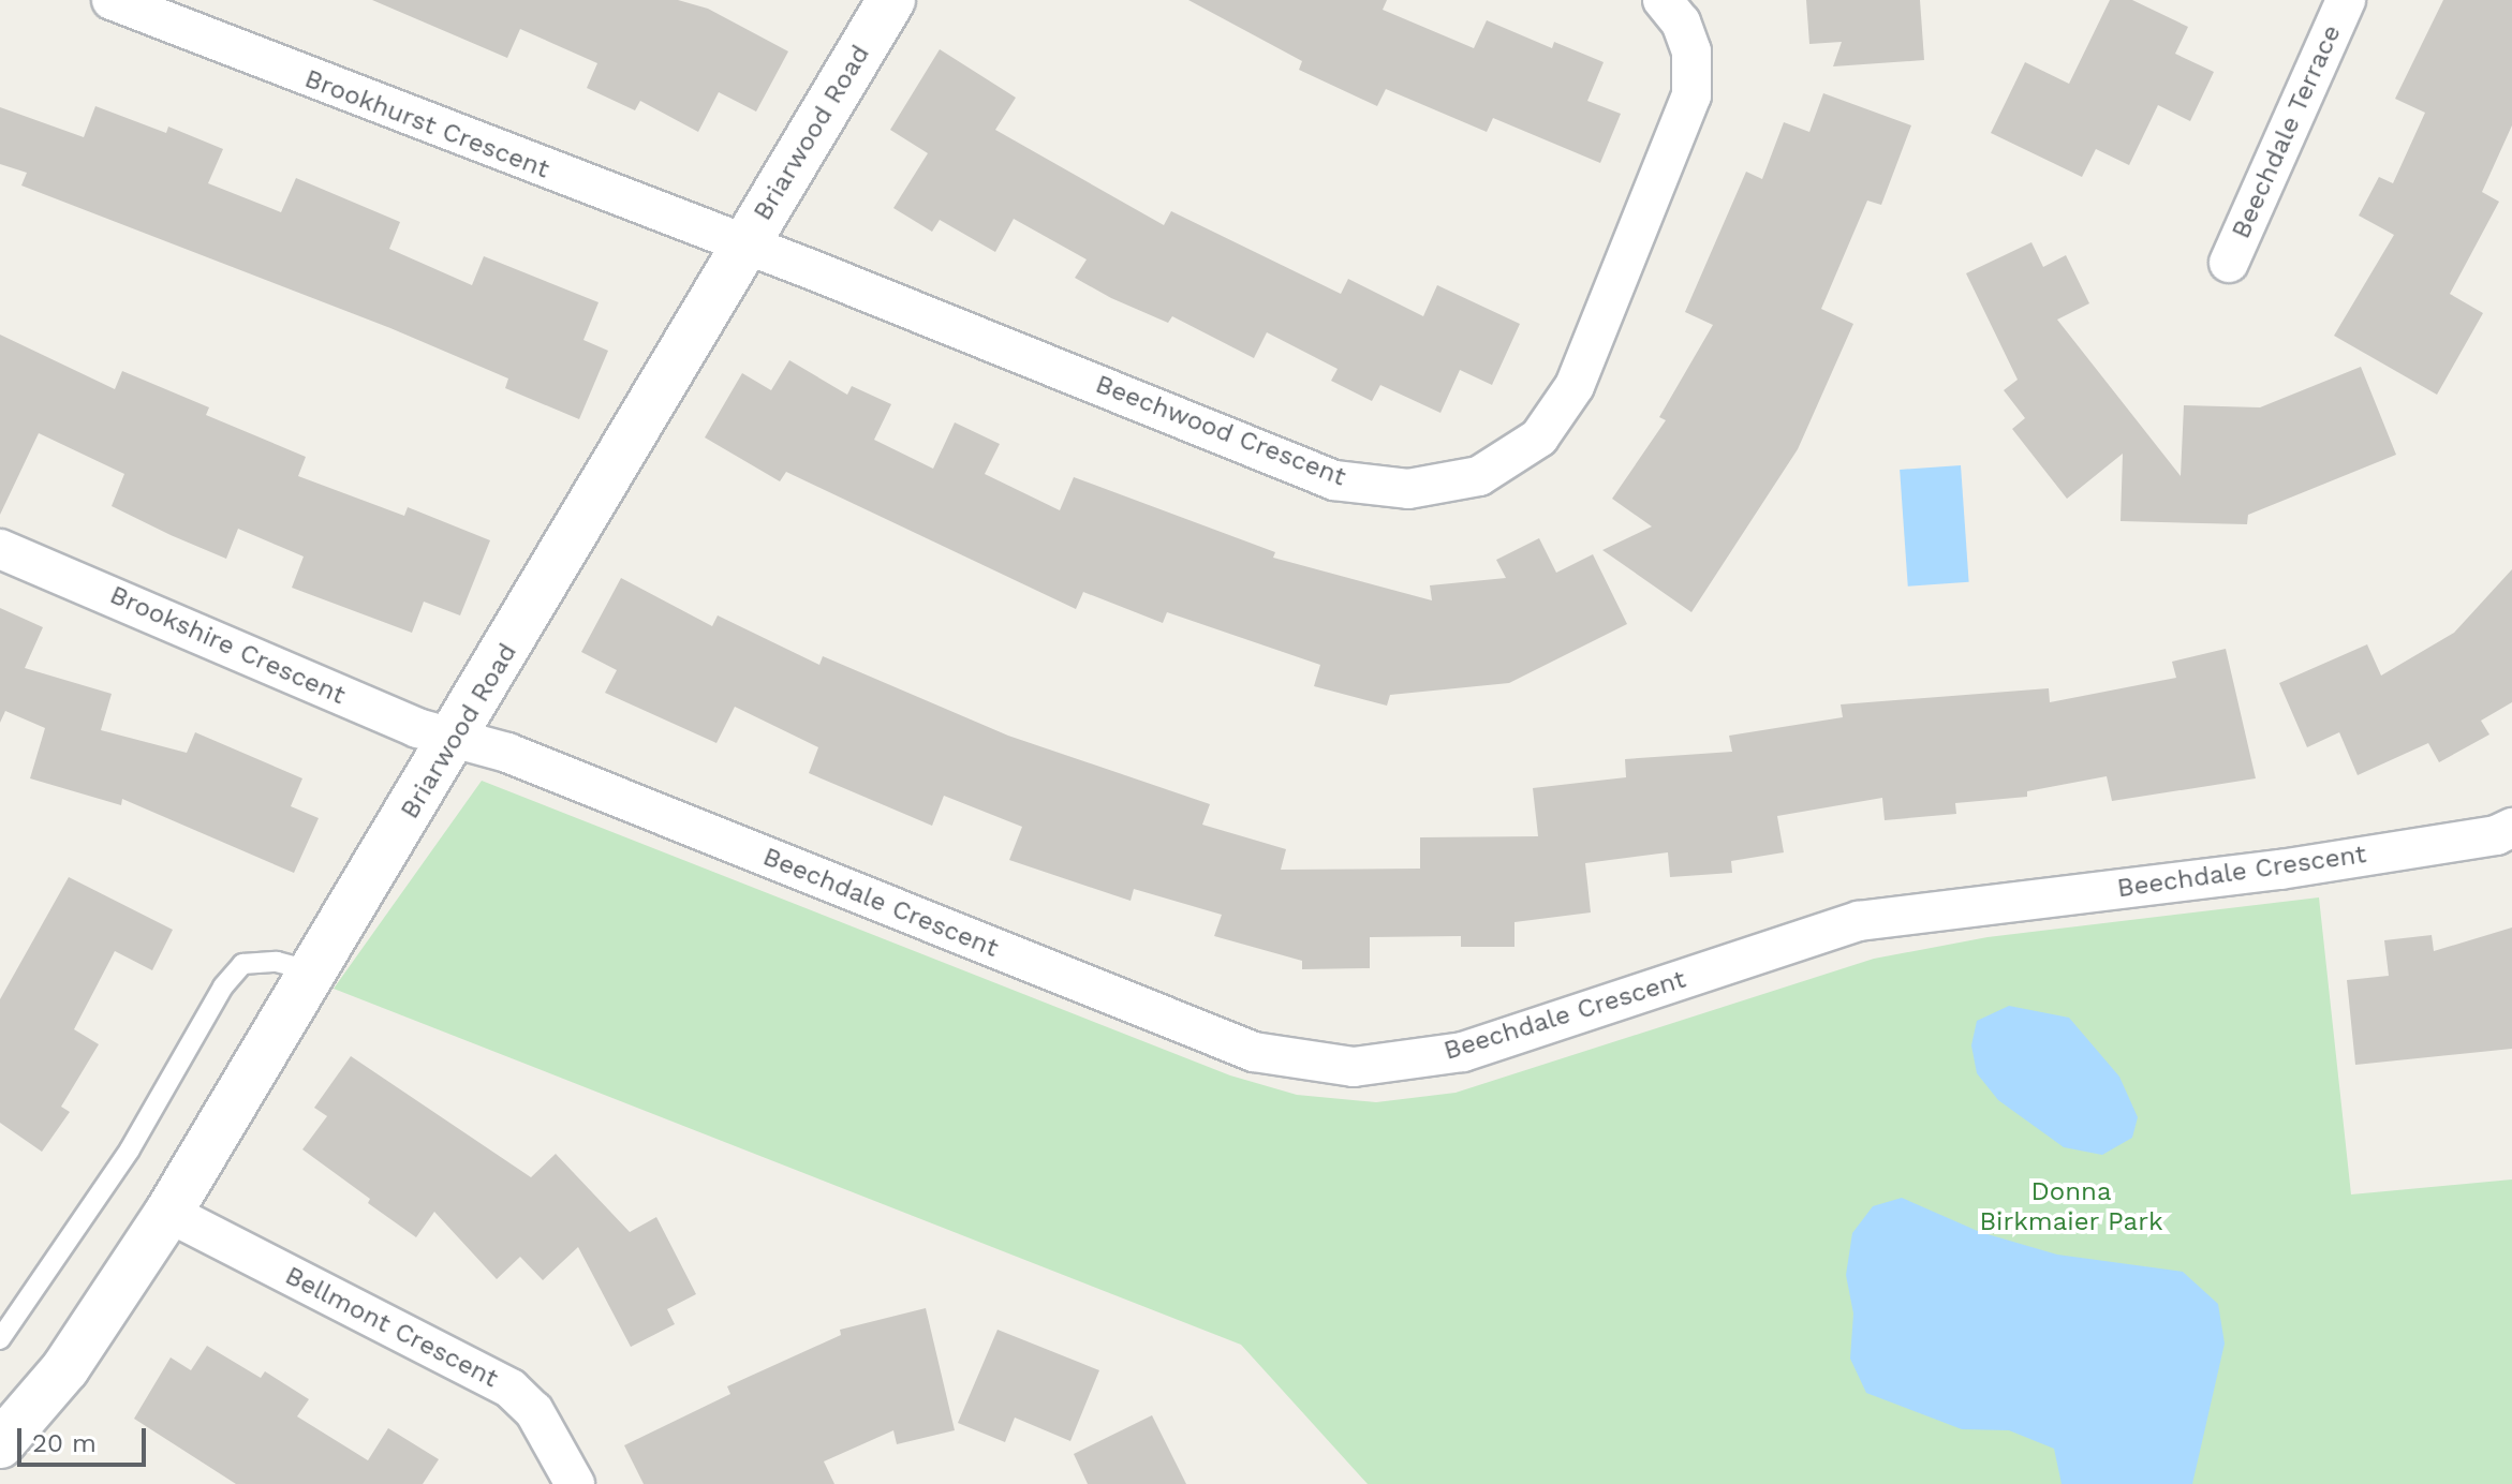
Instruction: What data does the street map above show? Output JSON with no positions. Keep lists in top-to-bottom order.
{
  "streets": {
    "street": [
      "Brookhurst Crescent",
      "Beechdale Terrace",
      "Briarwood Road",
      "Beechwood Crescent",
      "Brookshire Crescent",
      "Beechdale Crescent",
      "Bellmont Crescent"
    ]
  },
  "crossings": [
    ["Brookhurst Crescent", "Briarwood Road"],
    ["Brookhurst Crescent", "Beechwood Crescent"],
    ["Briarwood Road", "Beechwood Crescent"],
    ["Briarwood Road", "Brookshire Crescent"],
    ["Briarwood Road", "Beechdale Crescent"],
    ["Briarwood Road", "Bellmont Crescent"],
    ["Brookshire Crescent", "Beechdale Crescent"]
  ],
  "parks": ["Donna Birkmaier Park"],
  "scale_bar": "20 m"
}
